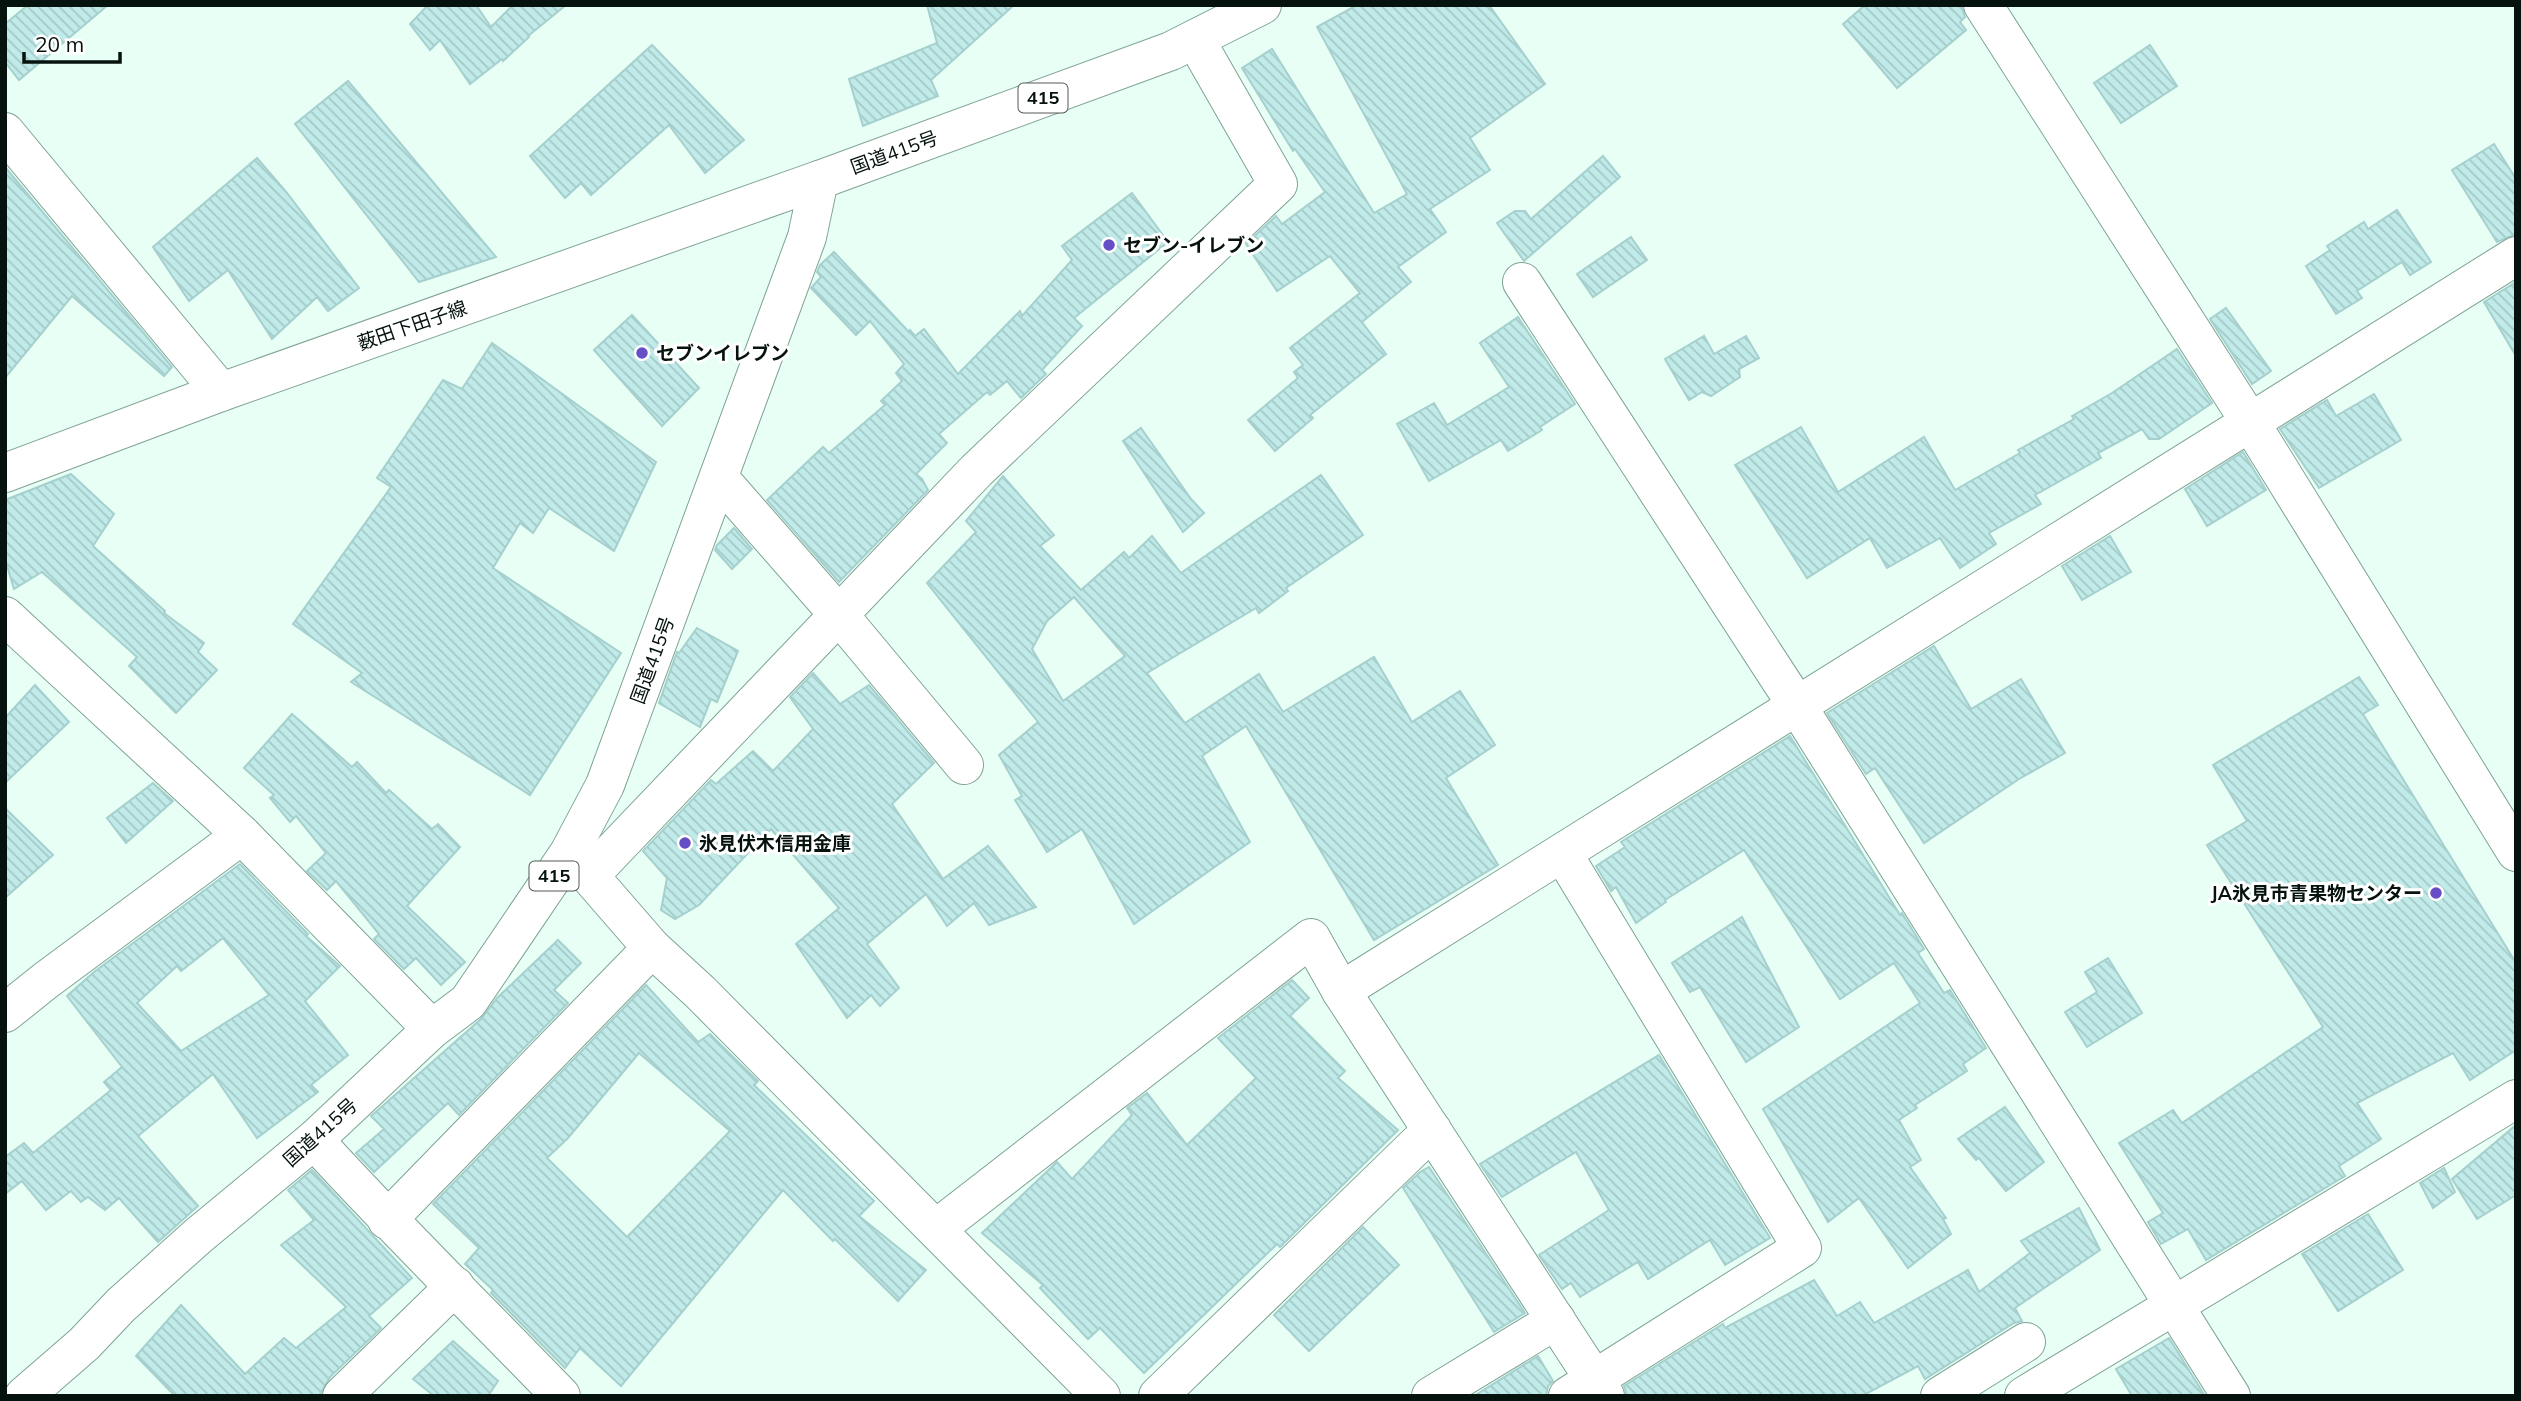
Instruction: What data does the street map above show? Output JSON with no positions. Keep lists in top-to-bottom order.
{
  "streets": {
    "main road": ["415", "国道415号", "薮田下田子線"]
  },
  "crossings": [
    ["国道415号", "薮田下田子線"]
  ],
  "places": [
    "セブン-イレブン",
    "セブンイレブン",
    "氷見伏木信用金庫",
    "JA氷見市青果物センター"
  ],
  "scale_bar": "20 m"
}
